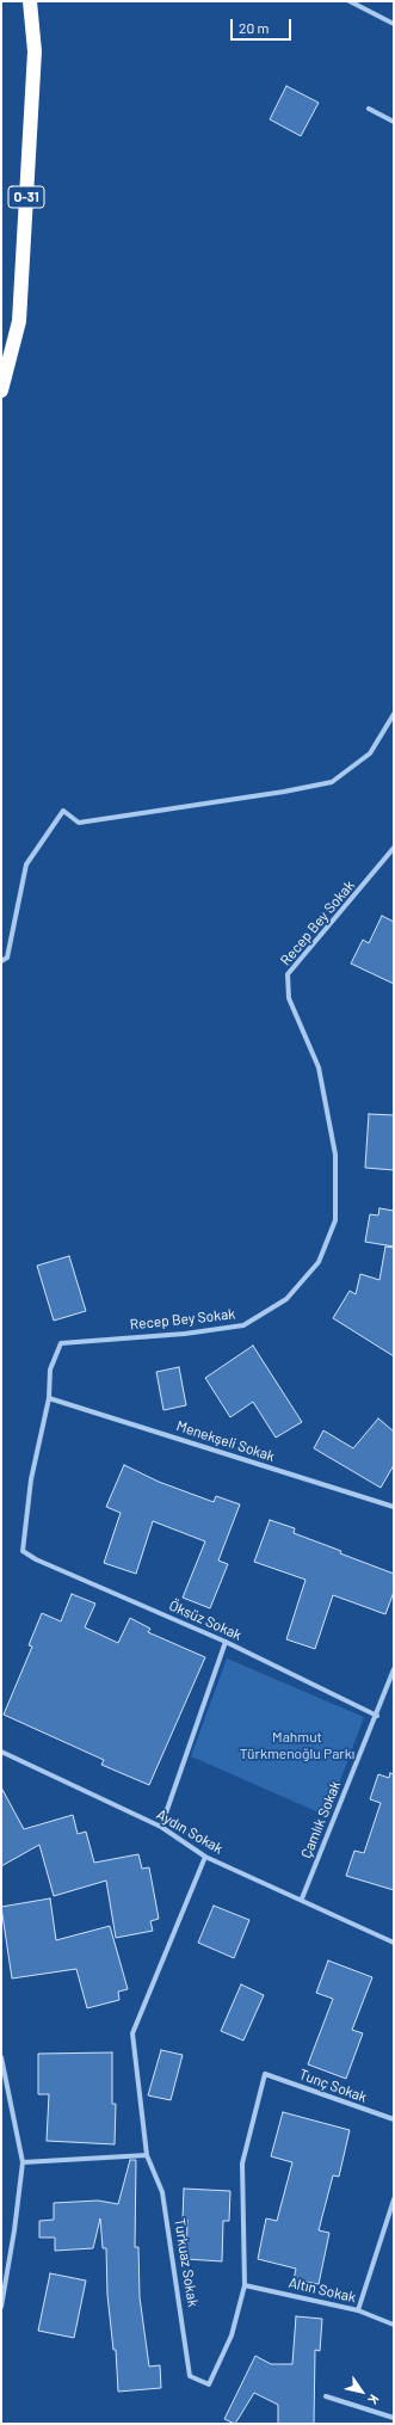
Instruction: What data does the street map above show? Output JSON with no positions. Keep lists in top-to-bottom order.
{
  "streets": {
    "highway": ["O-31"],
    "street": [
      "Recep Bey Sokak",
      "Menekşeli Sokak",
      "Öksüz Sokak",
      "Çamlık Sokak",
      "Aydın Sokak",
      "Tunç Sokak",
      "Turkuaz Sokak",
      "Altın Sokak"
    ]
  },
  "crossings": [
    ["Recep Bey Sokak", "Menekşeli Sokak"],
    ["Recep Bey Sokak", "Öksüz Sokak"],
    ["Öksüz Sokak", "Çamlık Sokak"],
    ["Çamlık Sokak", "Aydın Sokak"],
    ["Tunç Sokak", "Turkuaz Sokak"],
    ["Tunç Sokak", "Altın Sokak"],
    ["Turkuaz Sokak", "Altın Sokak"]
  ],
  "parks": ["Mahmut Türkmenoğlu Parkı"],
  "scale_bar": "20 m",
  "north": "bottom right"
}
